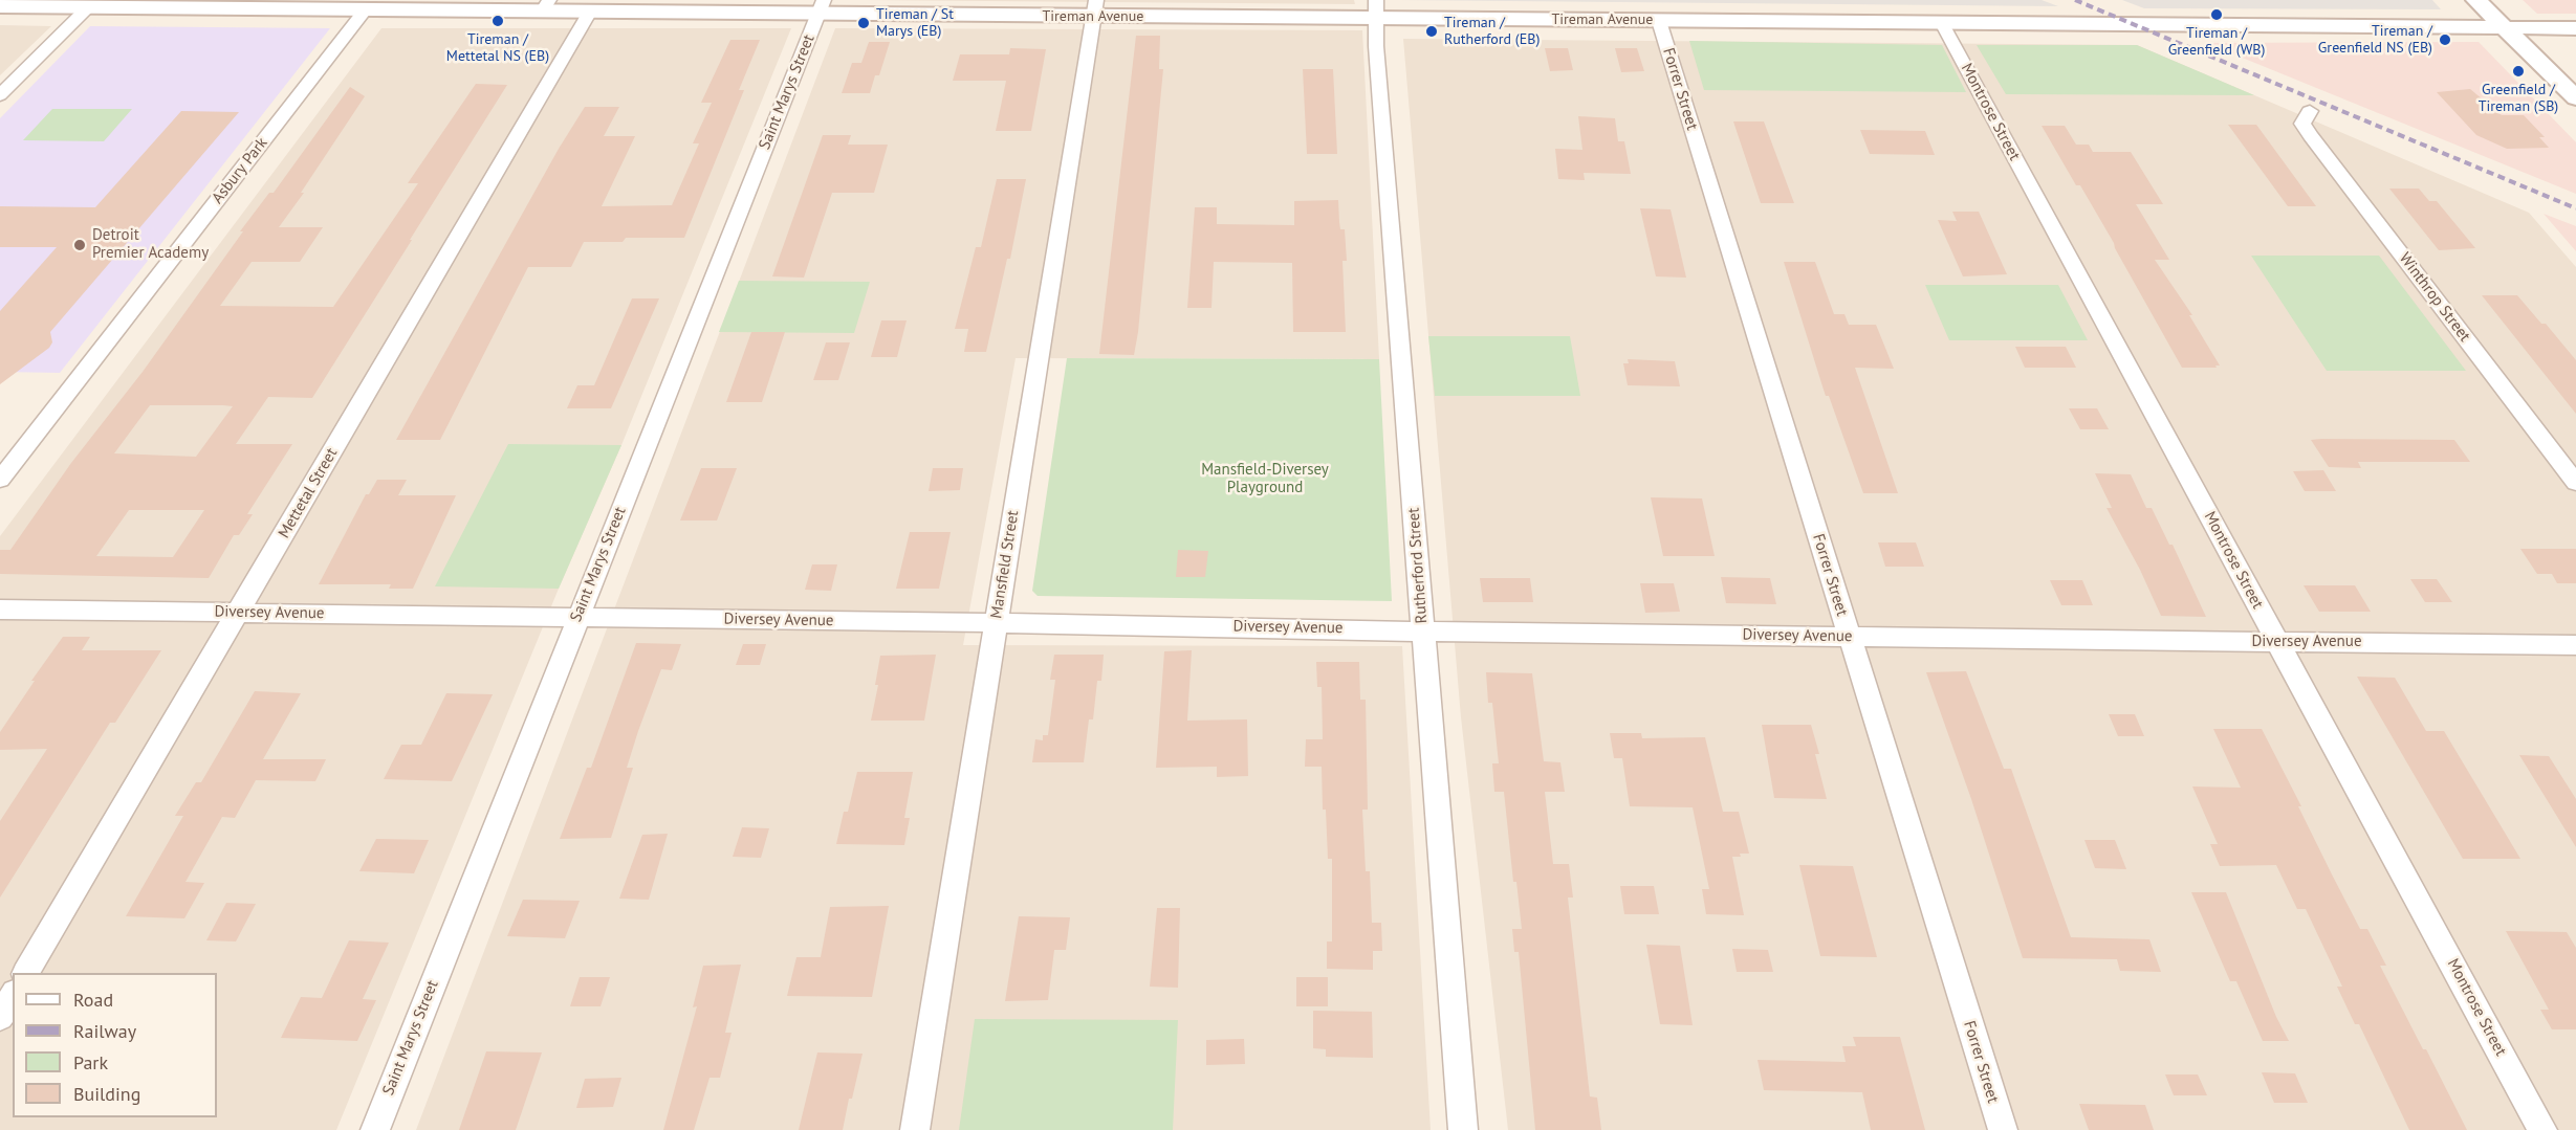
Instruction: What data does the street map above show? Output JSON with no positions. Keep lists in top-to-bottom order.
{
  "streets": {
    "street": [
      "Tireman Avenue",
      "Forrer Street",
      "Saint Marys Street",
      "Montrose Street",
      "Asbury Park",
      "Winthrop Street",
      "Mettetal Street",
      "Mansfield Street",
      "Rutherford Street",
      "Diversey Avenue"
    ]
  },
  "crossings": [
    ["Tireman Avenue", "Forrer Street"],
    ["Tireman Avenue", "Saint Marys Street"],
    ["Tireman Avenue", "Montrose Street"],
    ["Tireman Avenue", "Mettetal Street"],
    ["Tireman Avenue", "Mansfield Street"],
    ["Tireman Avenue", "Rutherford Street"],
    ["Forrer Street", "Diversey Avenue"],
    ["Saint Marys Street", "Diversey Avenue"],
    ["Montrose Street", "Diversey Avenue"],
    ["Mettetal Street", "Diversey Avenue"],
    ["Mansfield Street", "Diversey Avenue"],
    ["Rutherford Street", "Diversey Avenue"]
  ],
  "parks": ["Mansfield-Diversey Playground"],
  "places": [
    "Tireman / Greenfield (WB)",
    "Tireman / Mettetal NS (EB)",
    "Tireman / St Marys (EB)",
    "Tireman / Rutherford (EB)",
    "Tireman / Greenfield NS (EB)",
    "Greenfield / Tireman (SB)",
    "Detroit Premier Academy"
  ],
  "legend": [
    "Road",
    "Railway",
    "Park",
    "Building"
  ]
}
